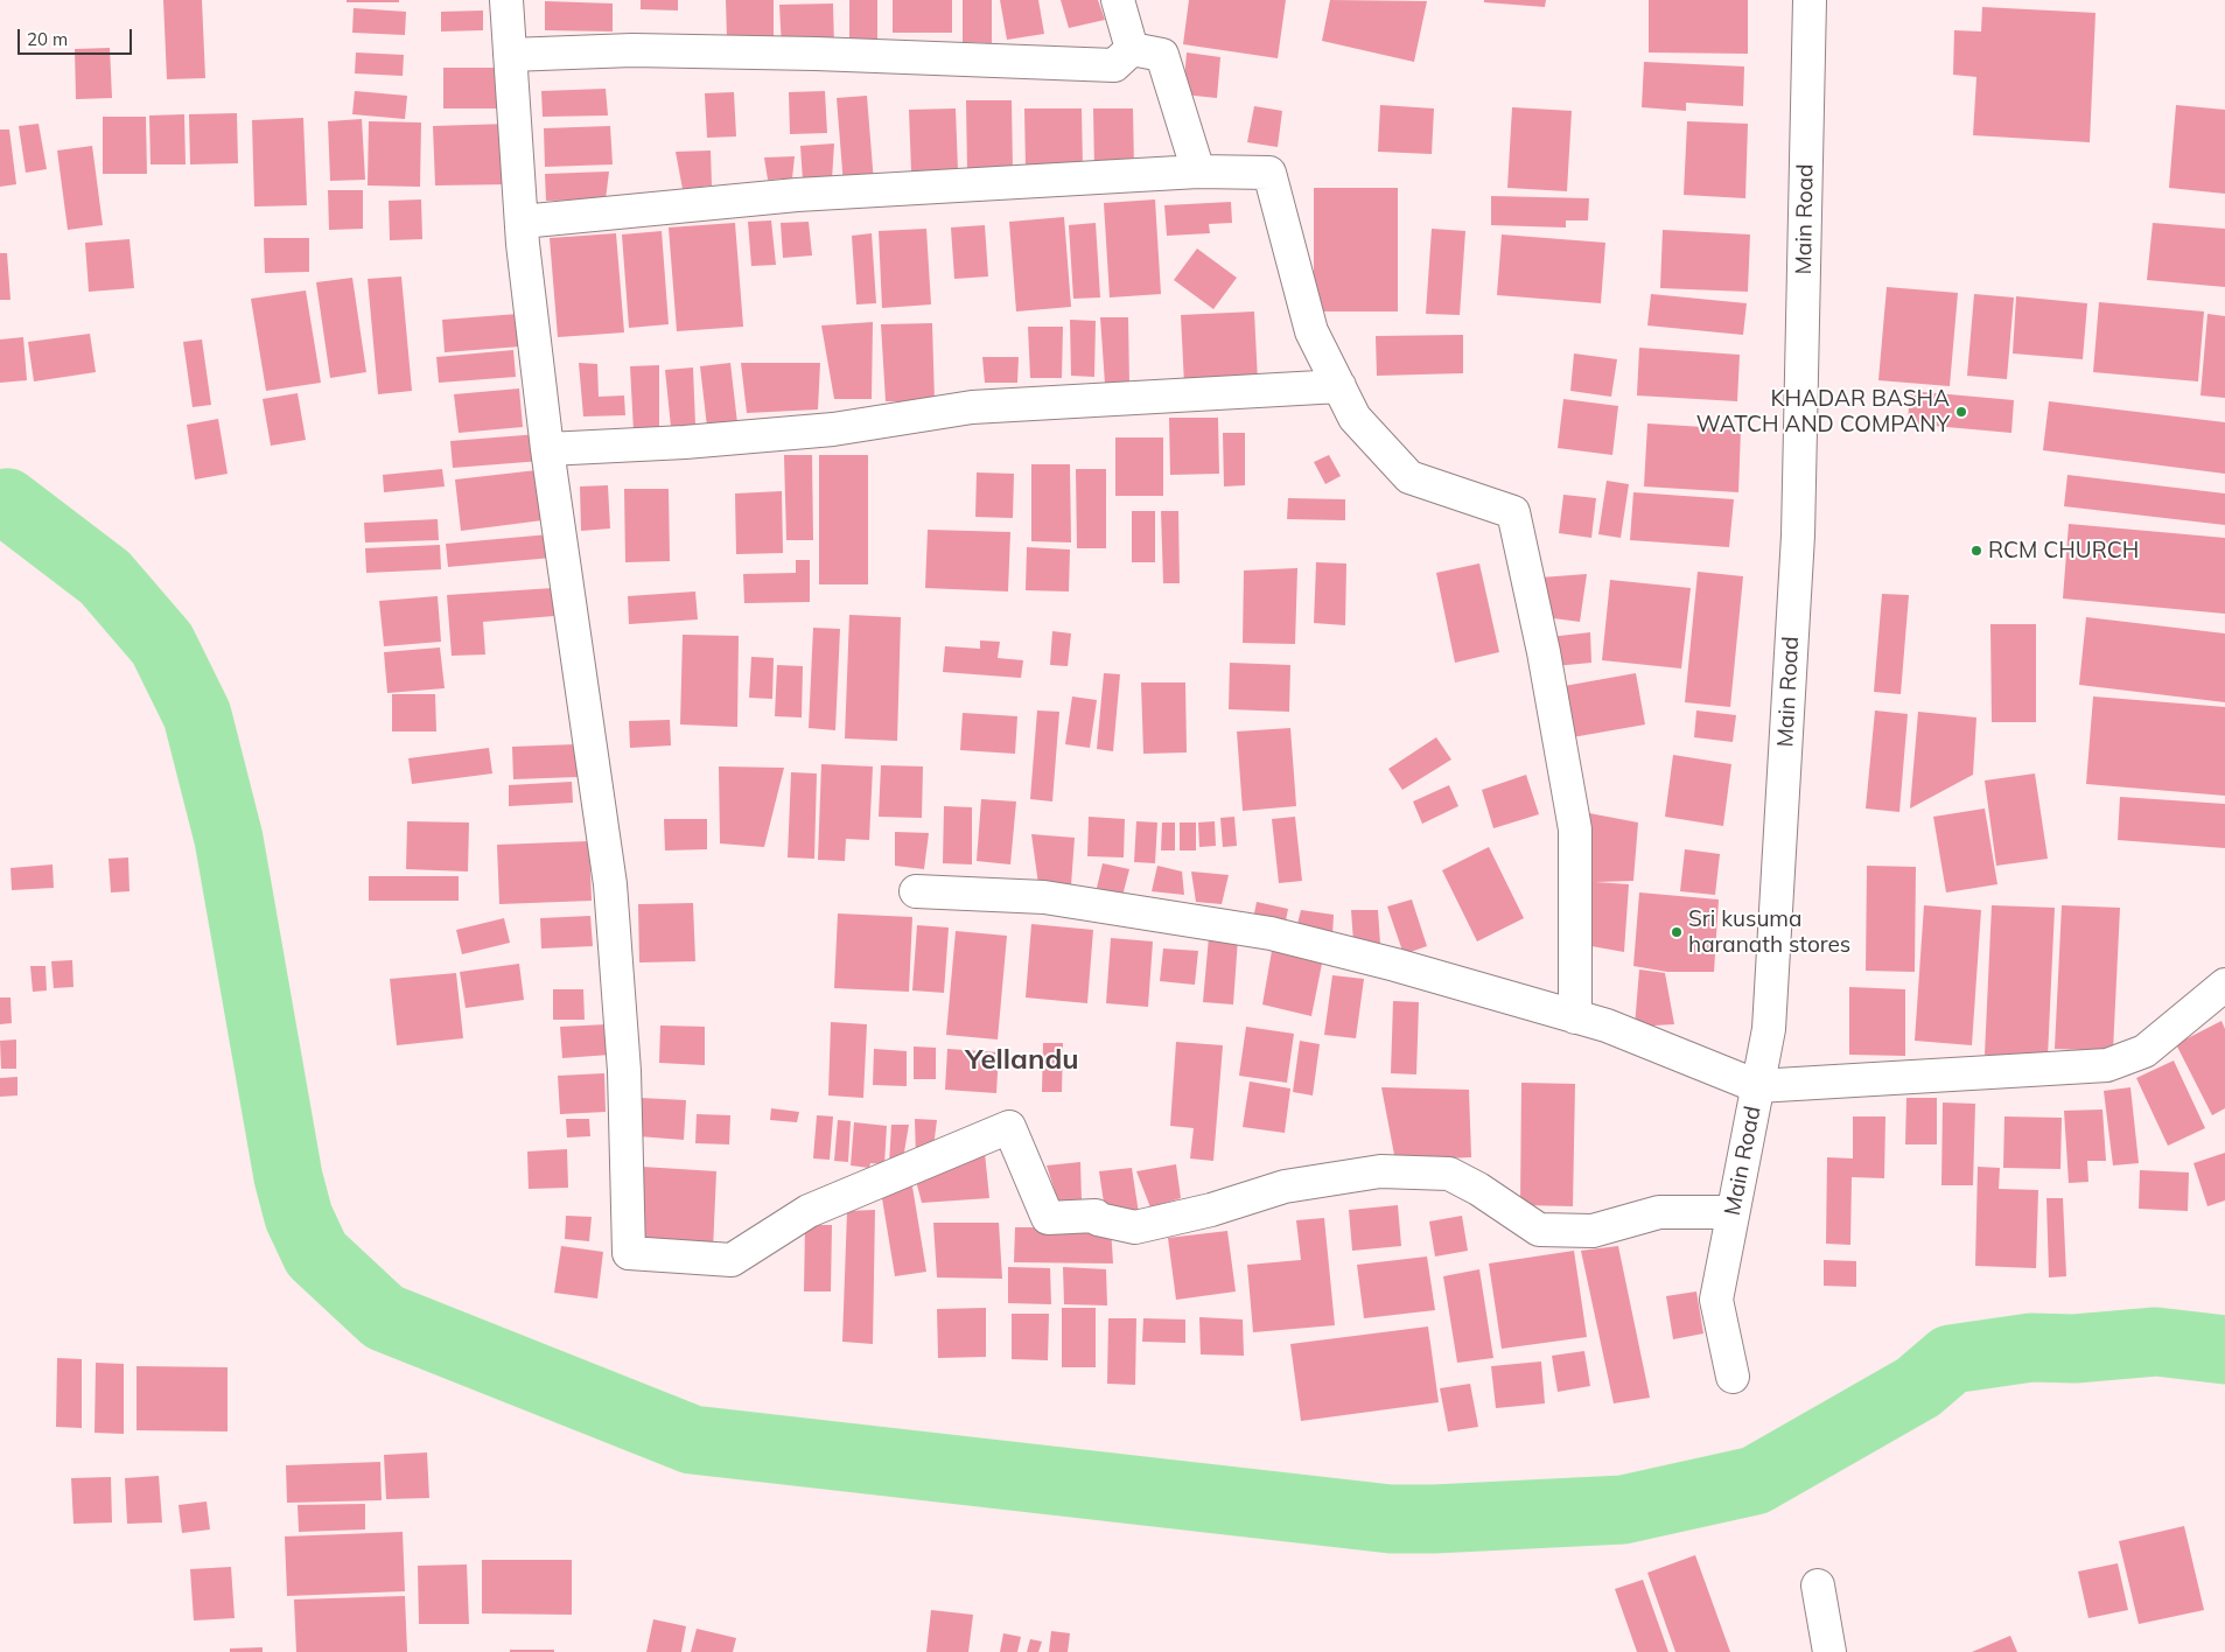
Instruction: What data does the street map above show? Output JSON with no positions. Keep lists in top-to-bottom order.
{
  "streets": {
    "main road": ["Main Road"]
  },
  "districts": ["Yellandu"],
  "places": ["KHADAR BASHA WATCH AND COMPANY", "RCM CHURCH", "Sri kusuma haranath stores"],
  "scale_bar": "20 m"
}
